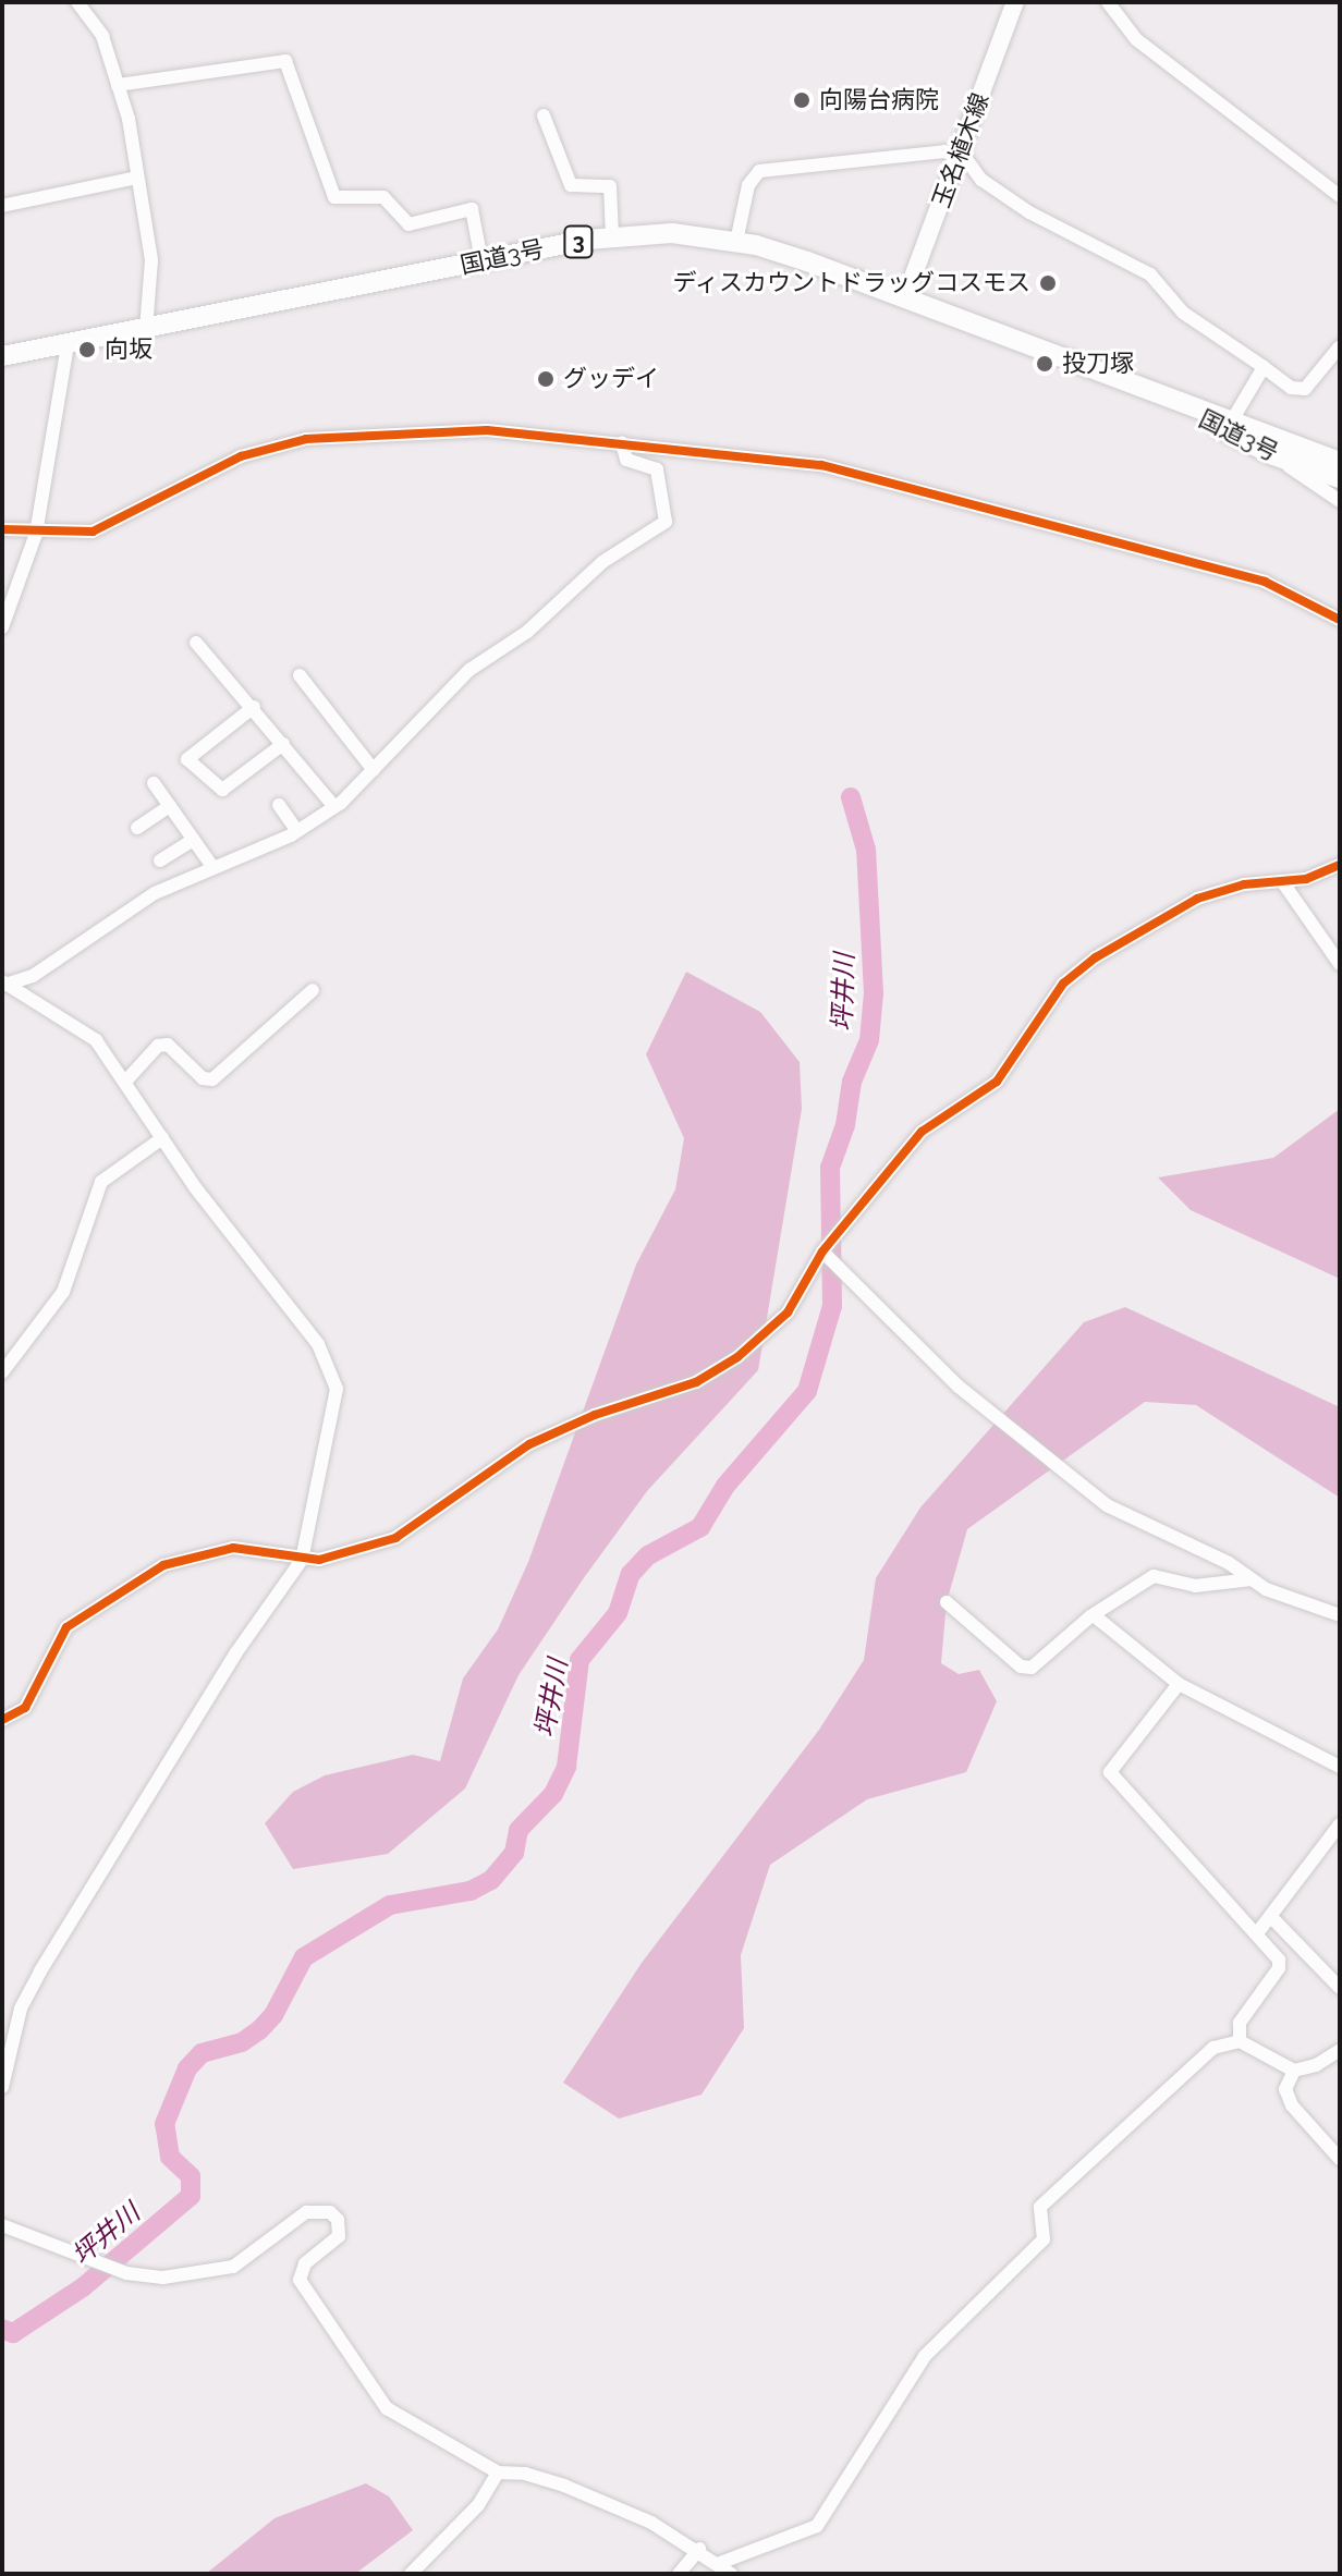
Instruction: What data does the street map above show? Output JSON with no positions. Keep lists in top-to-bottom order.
{
  "streets": {
    "highway": ["3", "国道3号"],
    "main road": ["玉名植木線"]
  },
  "crossings": [
    ["玉名植木線", "国道3号"]
  ],
  "water": ["坪井川"],
  "places": [
    "向陽台病院",
    "ディスカウントドラッグコスモス",
    "向坂",
    "投刀塚",
    "グッデイ"
  ]
}
